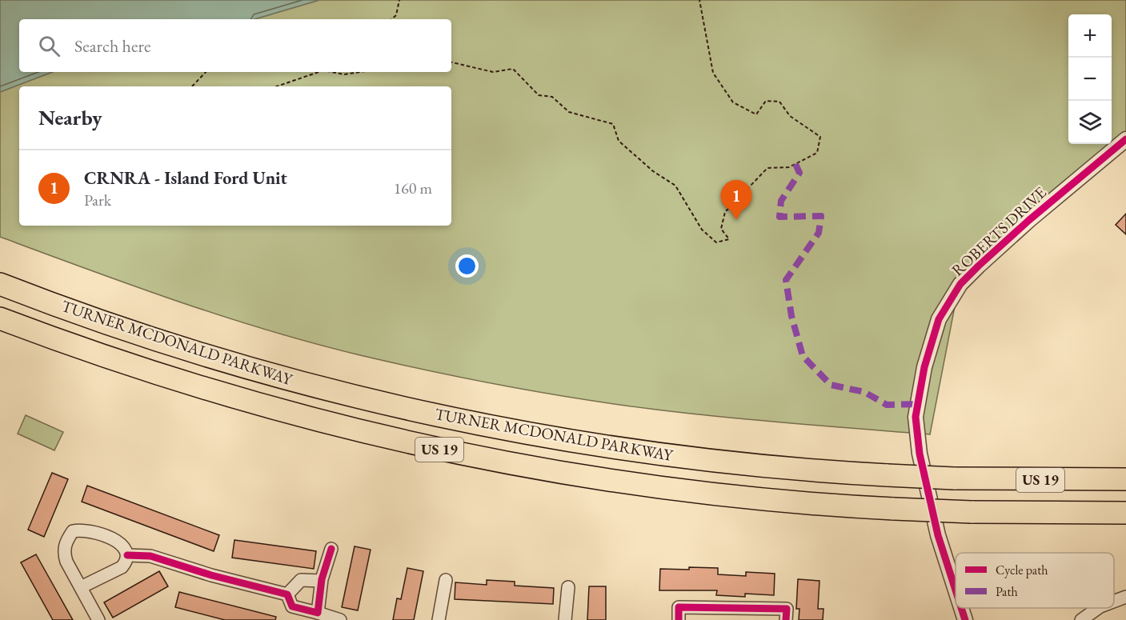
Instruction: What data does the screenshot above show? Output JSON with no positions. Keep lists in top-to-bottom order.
{
  "streets": {
    "highway": ["TURNER MCDONALD PARKWAY", "US 19"],
    "street": ["ROBERTS DRIVE"]
  },
  "legend": ["Cycle path", "Path"],
  "page": {
    "map_buttons": ["+", "−"],
    "search": "Search here",
    "heading": "Nearby",
    "list": [
      {
        "mark": "1",
        "name": "CRNRA - Island Ford Unit",
        "note": "Park",
        "value": "160 m"
      }
    ],
    "pins": "1"
  }
}
